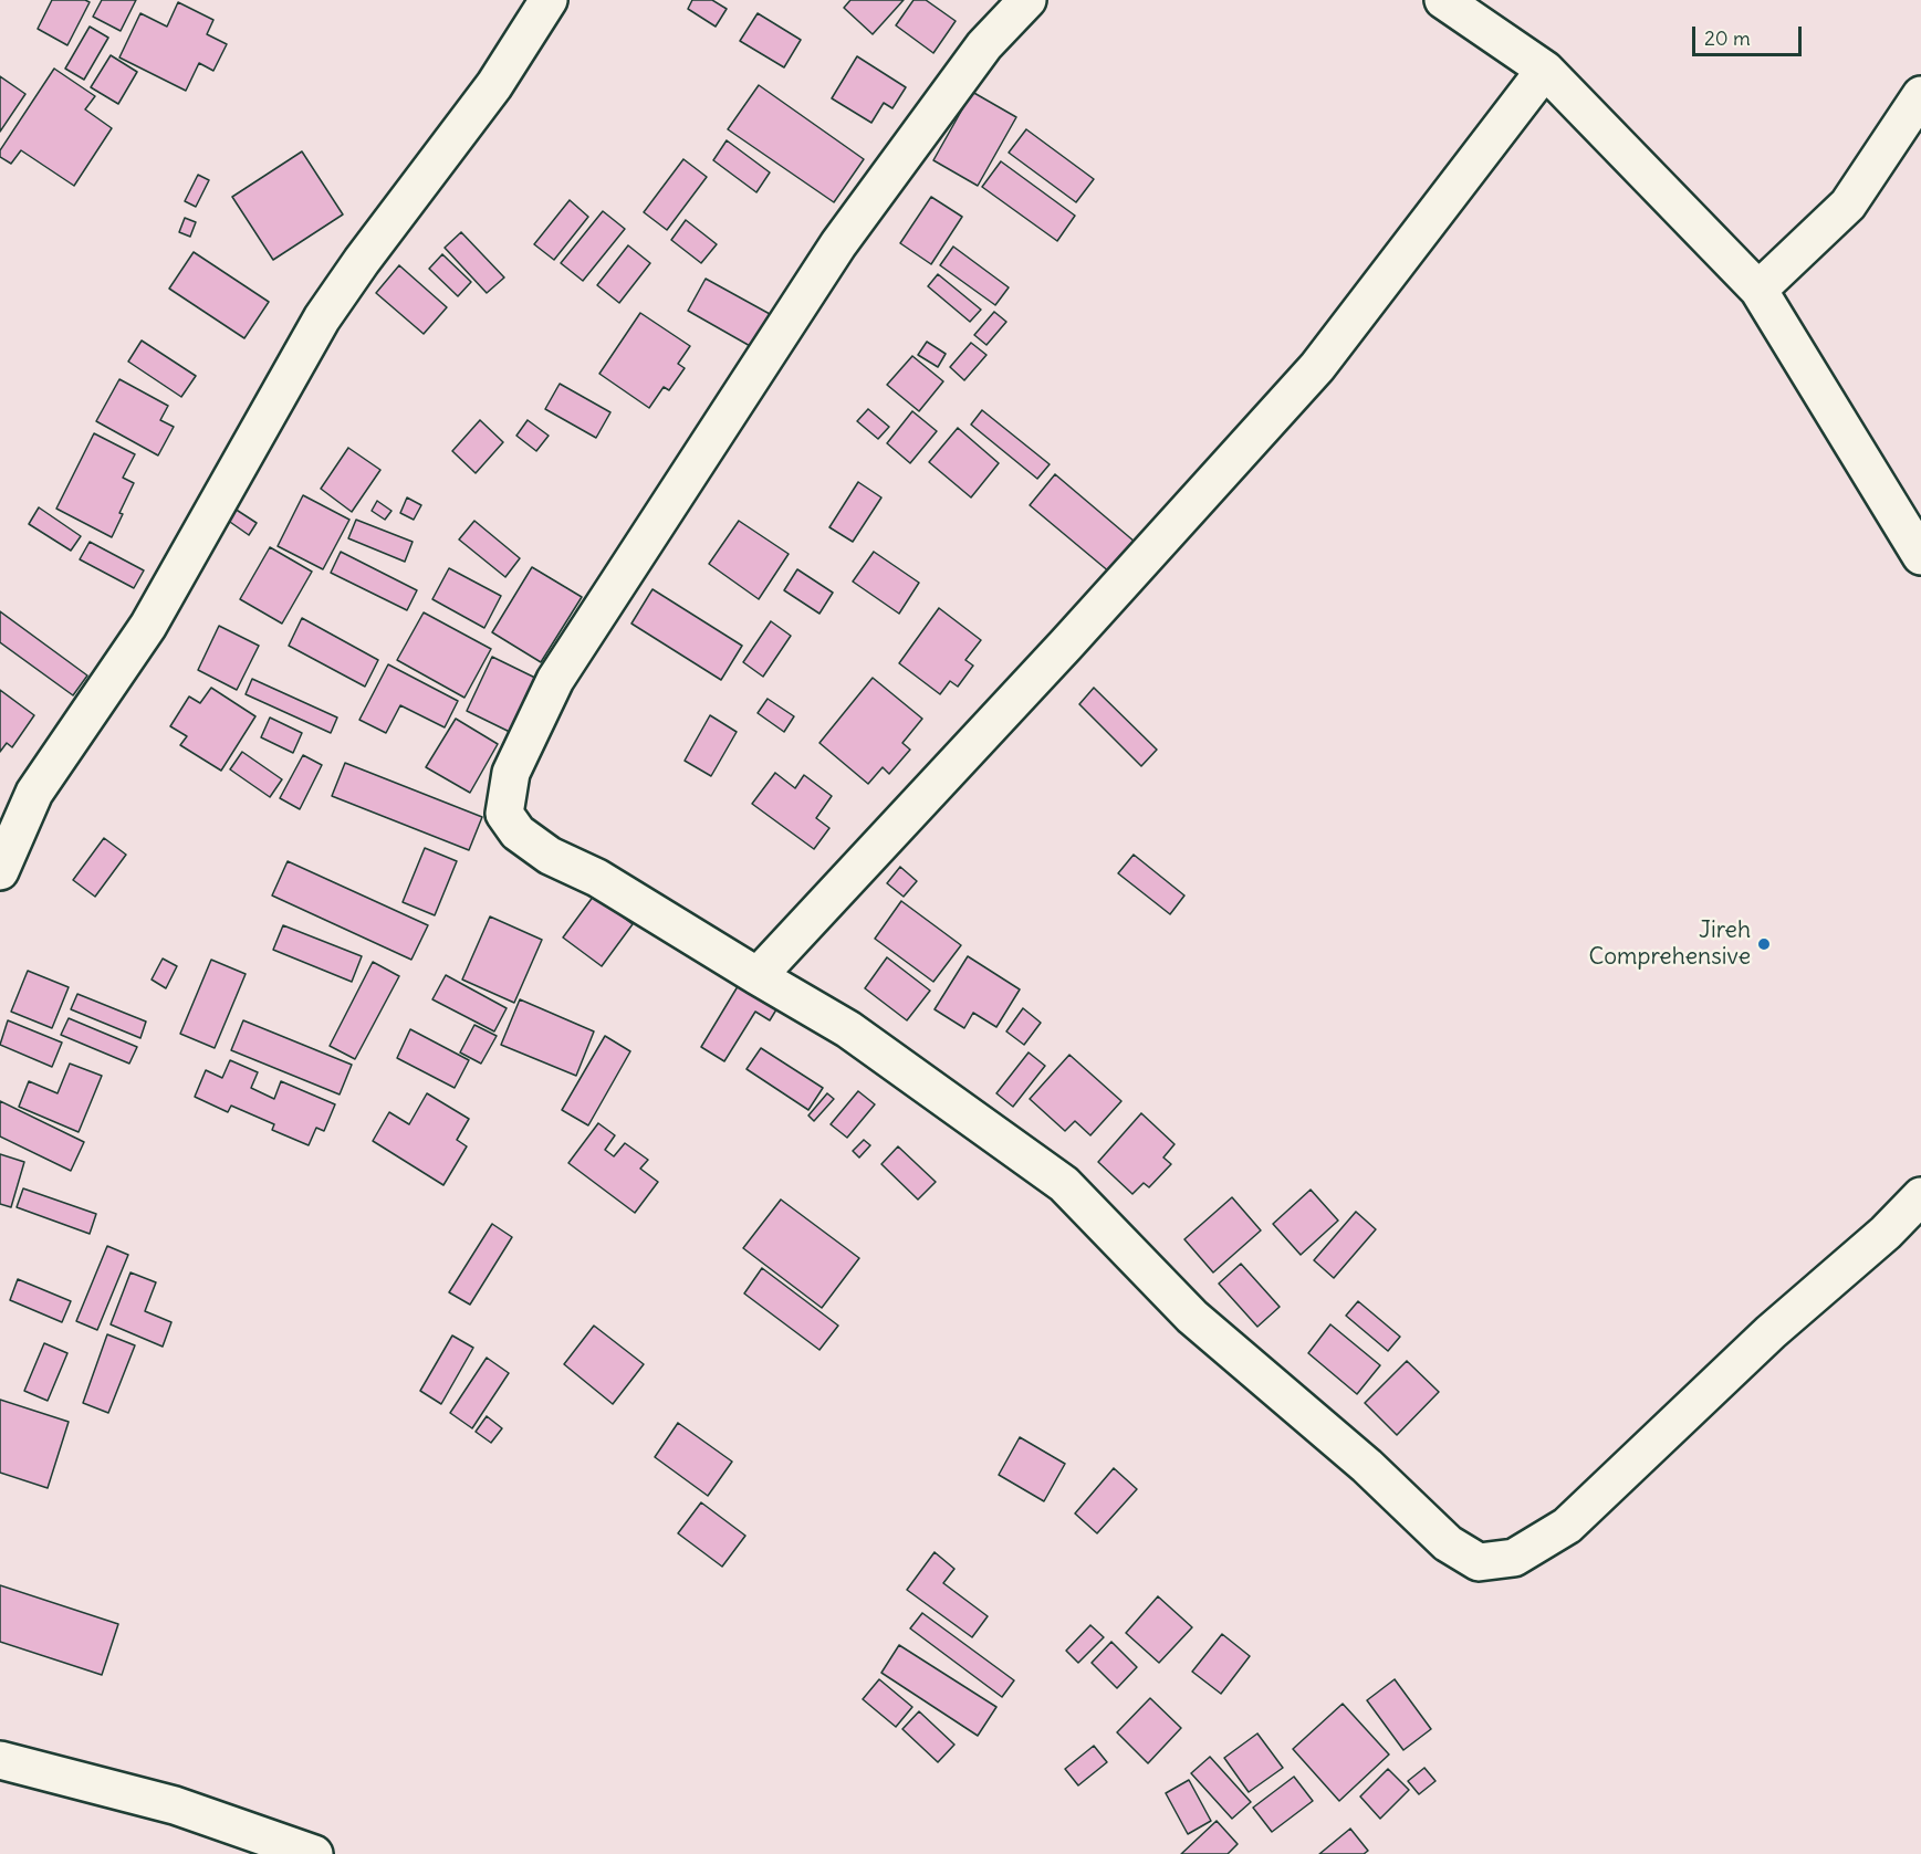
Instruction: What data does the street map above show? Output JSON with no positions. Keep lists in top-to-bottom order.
{
  "places": ["Jireh Comprehensive"],
  "scale_bar": "20 m"
}
